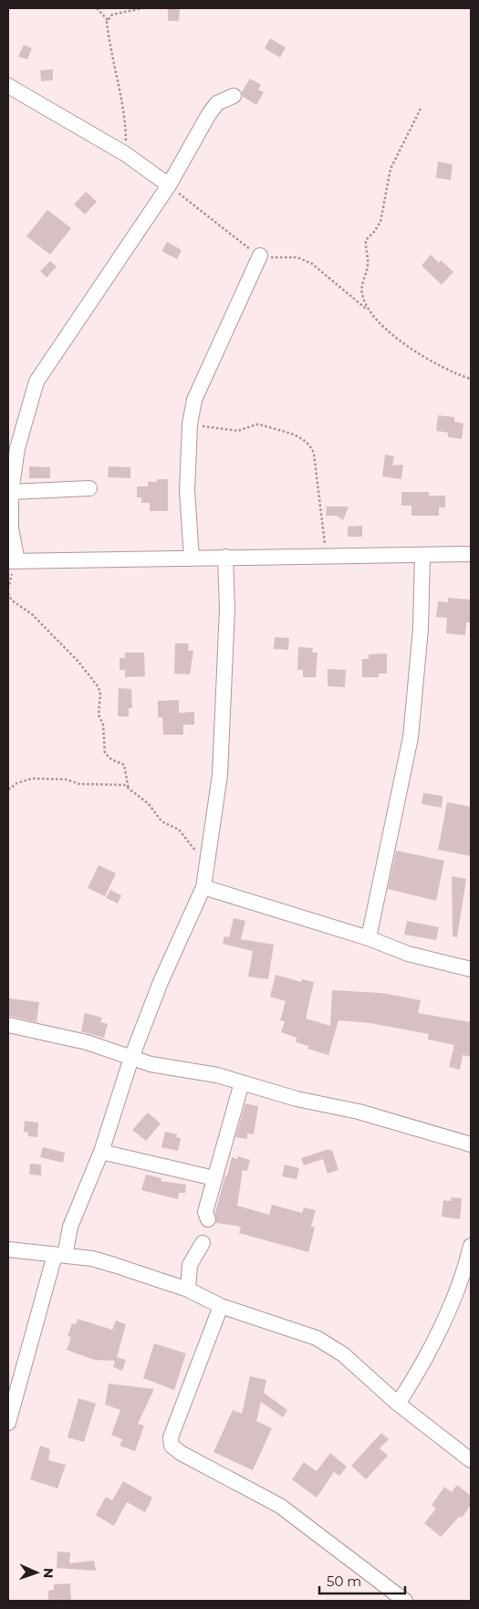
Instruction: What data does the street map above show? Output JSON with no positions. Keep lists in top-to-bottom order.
{
  "scale_bar": "50 m",
  "north": "right"
}
